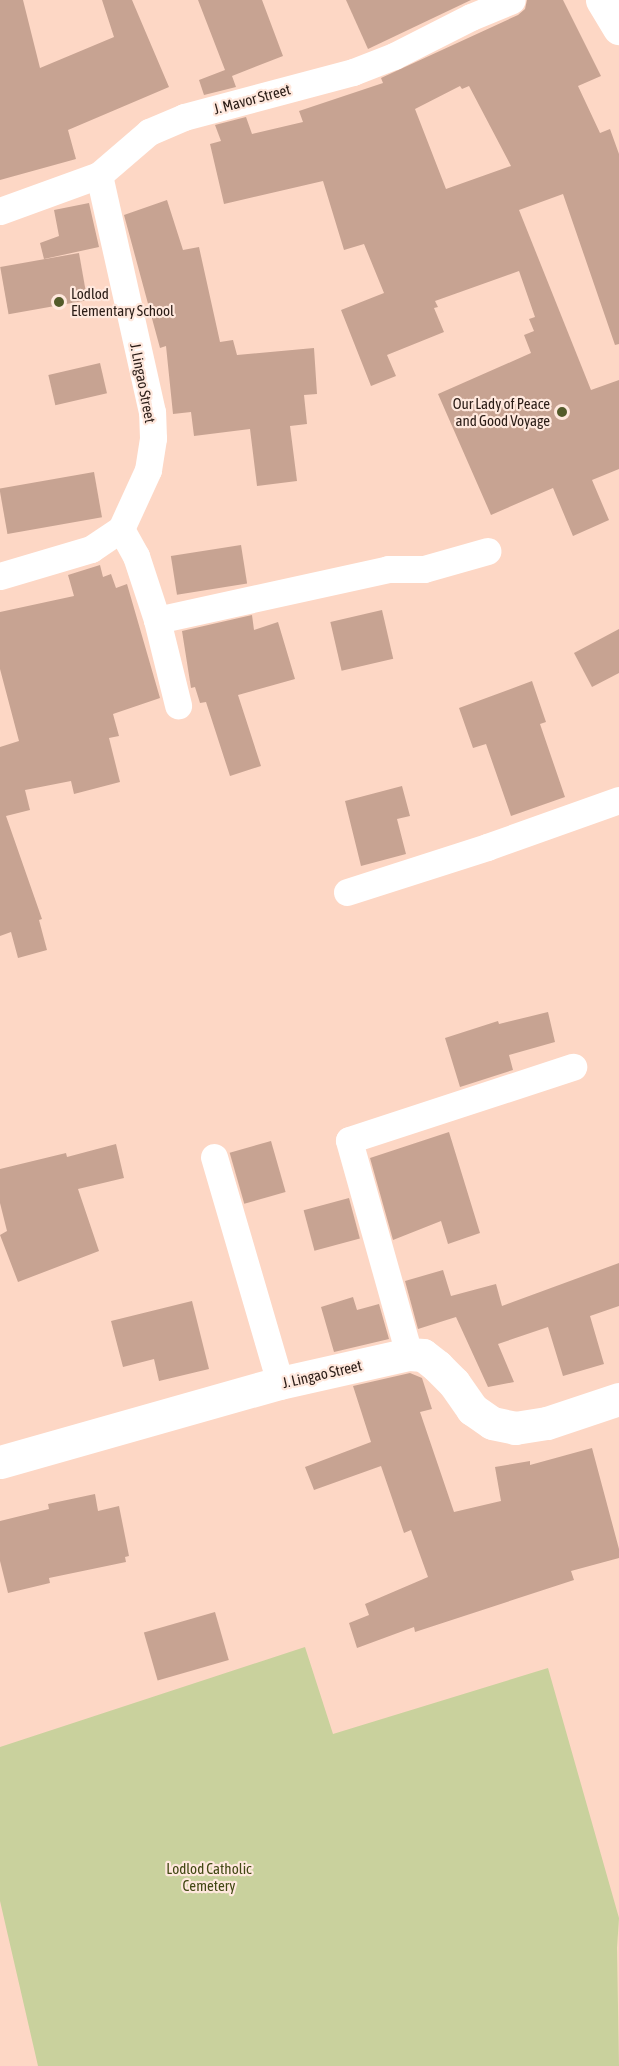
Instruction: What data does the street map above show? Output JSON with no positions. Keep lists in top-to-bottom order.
{
  "streets": {
    "street": ["J. Mavor Street", "J. Lingao Street"]
  },
  "crossings": [
    ["J. Mavor Street", "J. Lingao Street"]
  ],
  "parks": ["Lodlod Catholic Cemetery"],
  "places": ["Lodlod Elementary School", "Our Lady of Peace and Good Voyage"]
}
